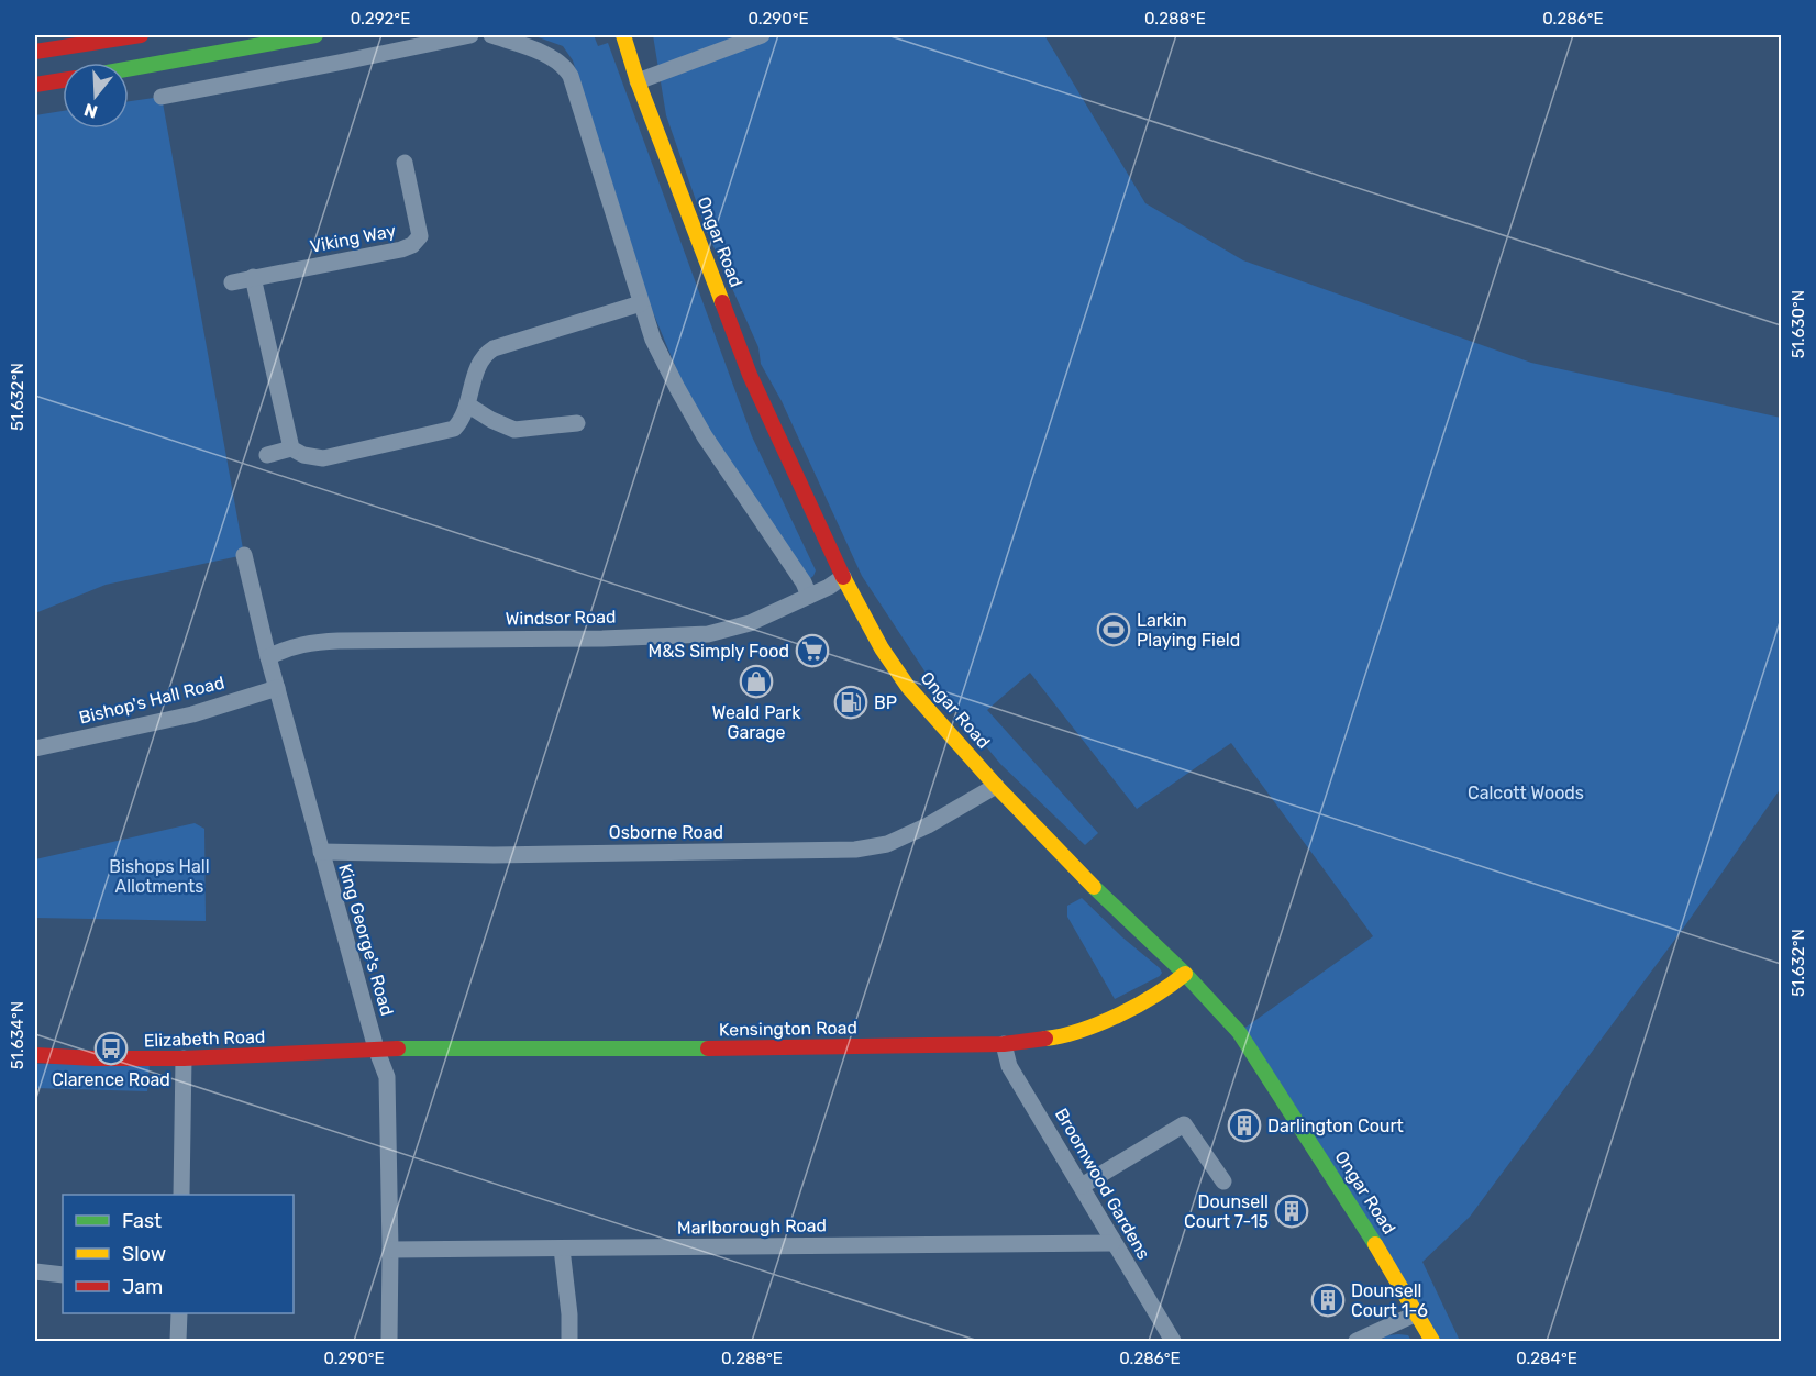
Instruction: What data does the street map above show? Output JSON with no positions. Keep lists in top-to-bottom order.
{
  "streets": {
    "main road": ["Ongar Road", "Kensington Road", "Elizabeth Road"],
    "street": [
      "Viking Way",
      "Windsor Road",
      "Bishop's Hall Road",
      "Osborne Road",
      "King George's Road",
      "Broomwood Gardens",
      "Marlborough Road"
    ]
  },
  "crossings": [
    ["Ongar Road", "Windsor Road"],
    ["Ongar Road", "Osborne Road"],
    ["Ongar Road", "Kensington Road"],
    ["Windsor Road", "King George's Road"],
    ["Bishop's Hall Road", "King George's Road"],
    ["Osborne Road", "King George's Road"],
    ["King George's Road", "Kensington Road"],
    ["King George's Road", "Elizabeth Road"],
    ["King George's Road", "Marlborough Road"],
    ["Kensington Road", "Elizabeth Road"],
    ["Kensington Road", "Broomwood Gardens"],
    ["Broomwood Gardens", "Marlborough Road"]
  ],
  "parks": ["Calcott Woods", "Bishops Hall Allotments"],
  "places": {
    "sports": ["Larkin Playing Field"],
    "supermarket": ["M&S Simply Food"],
    "shop": ["Weald Park Garage"],
    "fuel station": ["BP"],
    "bus stop": ["Clarence Road"],
    "building": ["Darlington Court", "Dounsell Court 7-15", "Dounsell Court 1-6"]
  },
  "legend": ["Fast", "Slow", "Jam"],
  "north": "bottom",
  "coordinates": [
    "0.292°E",
    "0.290°E",
    "0.288°E",
    "0.286°E",
    "51.630°N",
    "51.632°N",
    "51.634°N",
    "0.284°E"
  ]
}
